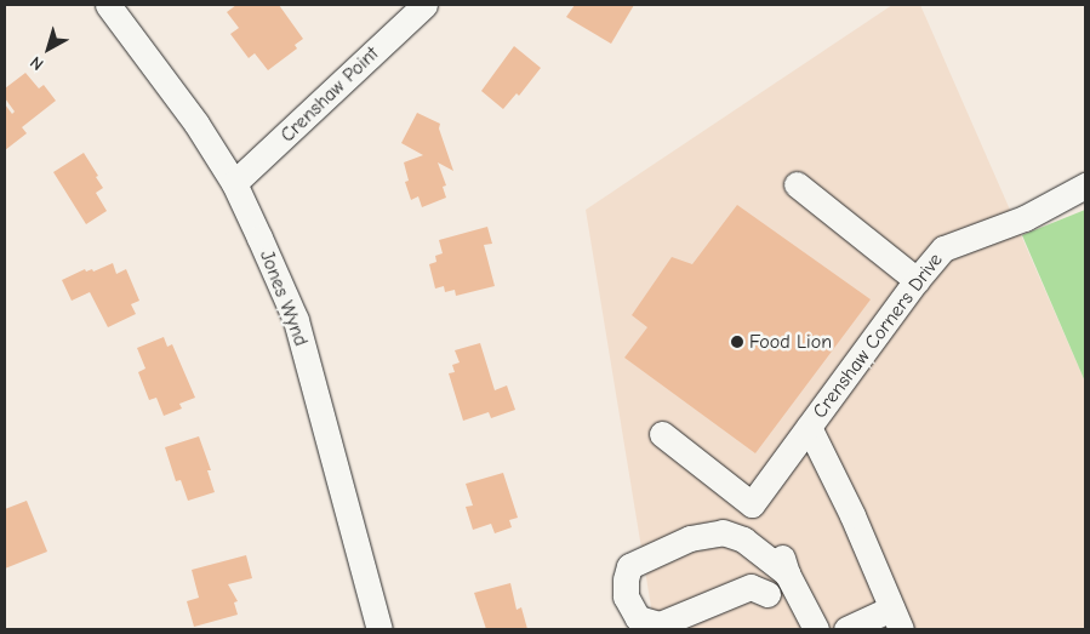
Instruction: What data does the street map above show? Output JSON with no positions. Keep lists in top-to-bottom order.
{
  "streets": {
    "street": ["Crenshaw Point", "Jones Wynd", "Crenshaw Corners Drive"]
  },
  "crossings": [
    ["Crenshaw Point", "Jones Wynd"]
  ],
  "places": ["Food Lion"],
  "north": "bottom left"
}
